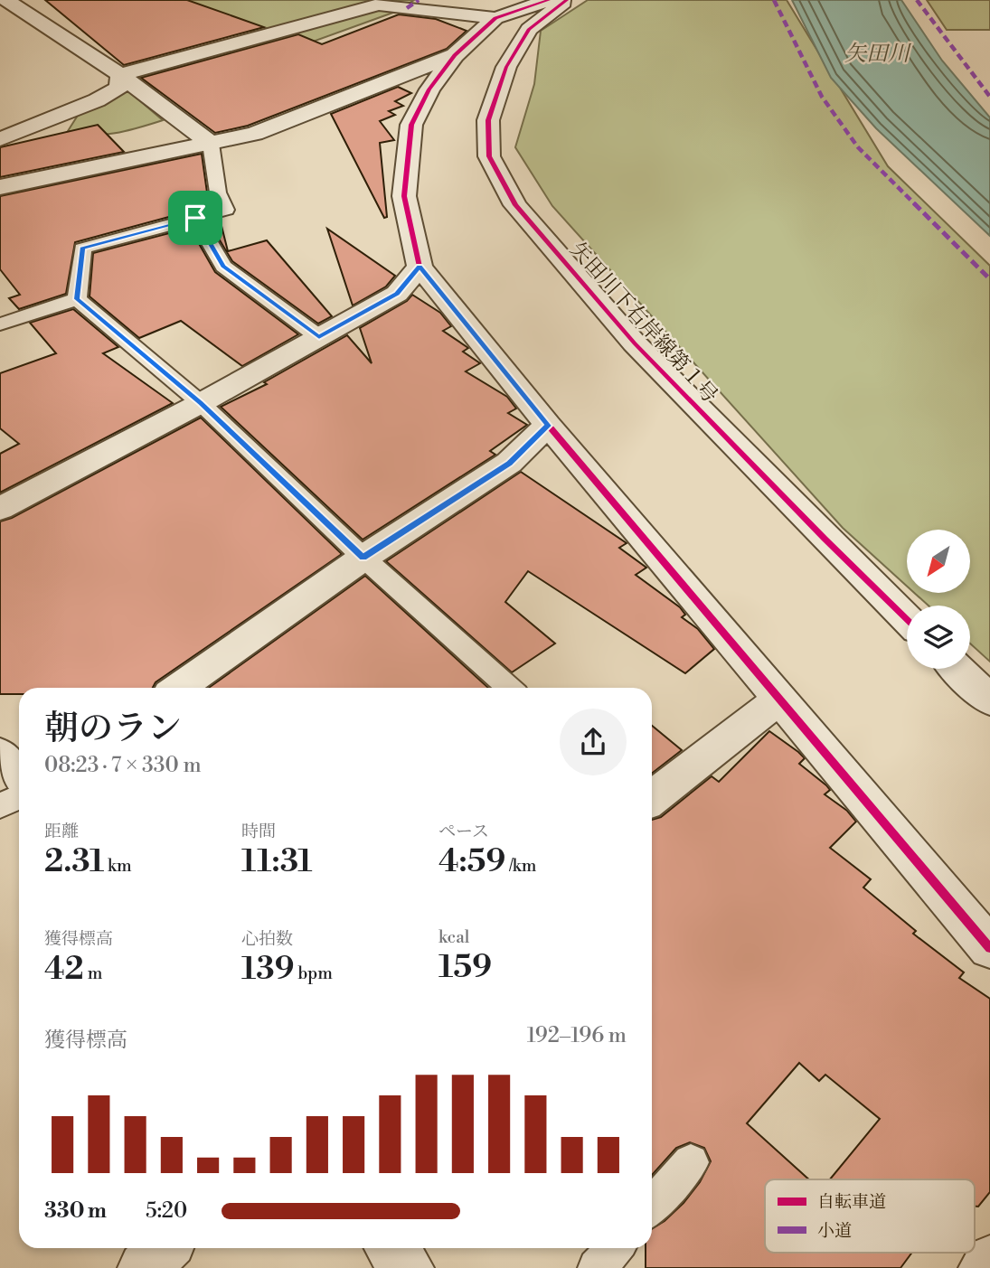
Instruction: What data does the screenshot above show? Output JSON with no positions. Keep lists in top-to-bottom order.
{
  "streets": {
    "street": ["矢田川下右岸線第１号"]
  },
  "water": ["矢田川"],
  "legend": ["自転車道", "小道"],
  "north": "bottom left",
  "page": {
    "heading": ["朝のラン", "08:23 · 7 × 330 m"],
    "stats": [
      ["距離", "2.31 km"],
      ["時間", "11:31"],
      ["ペース", "4:59 /km"],
      ["獲得標高", "42 m"],
      ["心拍数", "139 bpm"],
      ["kcal", "159"]
    ],
    "chart": ["獲得標高", "192–196 m"],
    "list": [
      {
        "name": "330 m",
        "note": "5:20"
      }
    ]
  }
}
